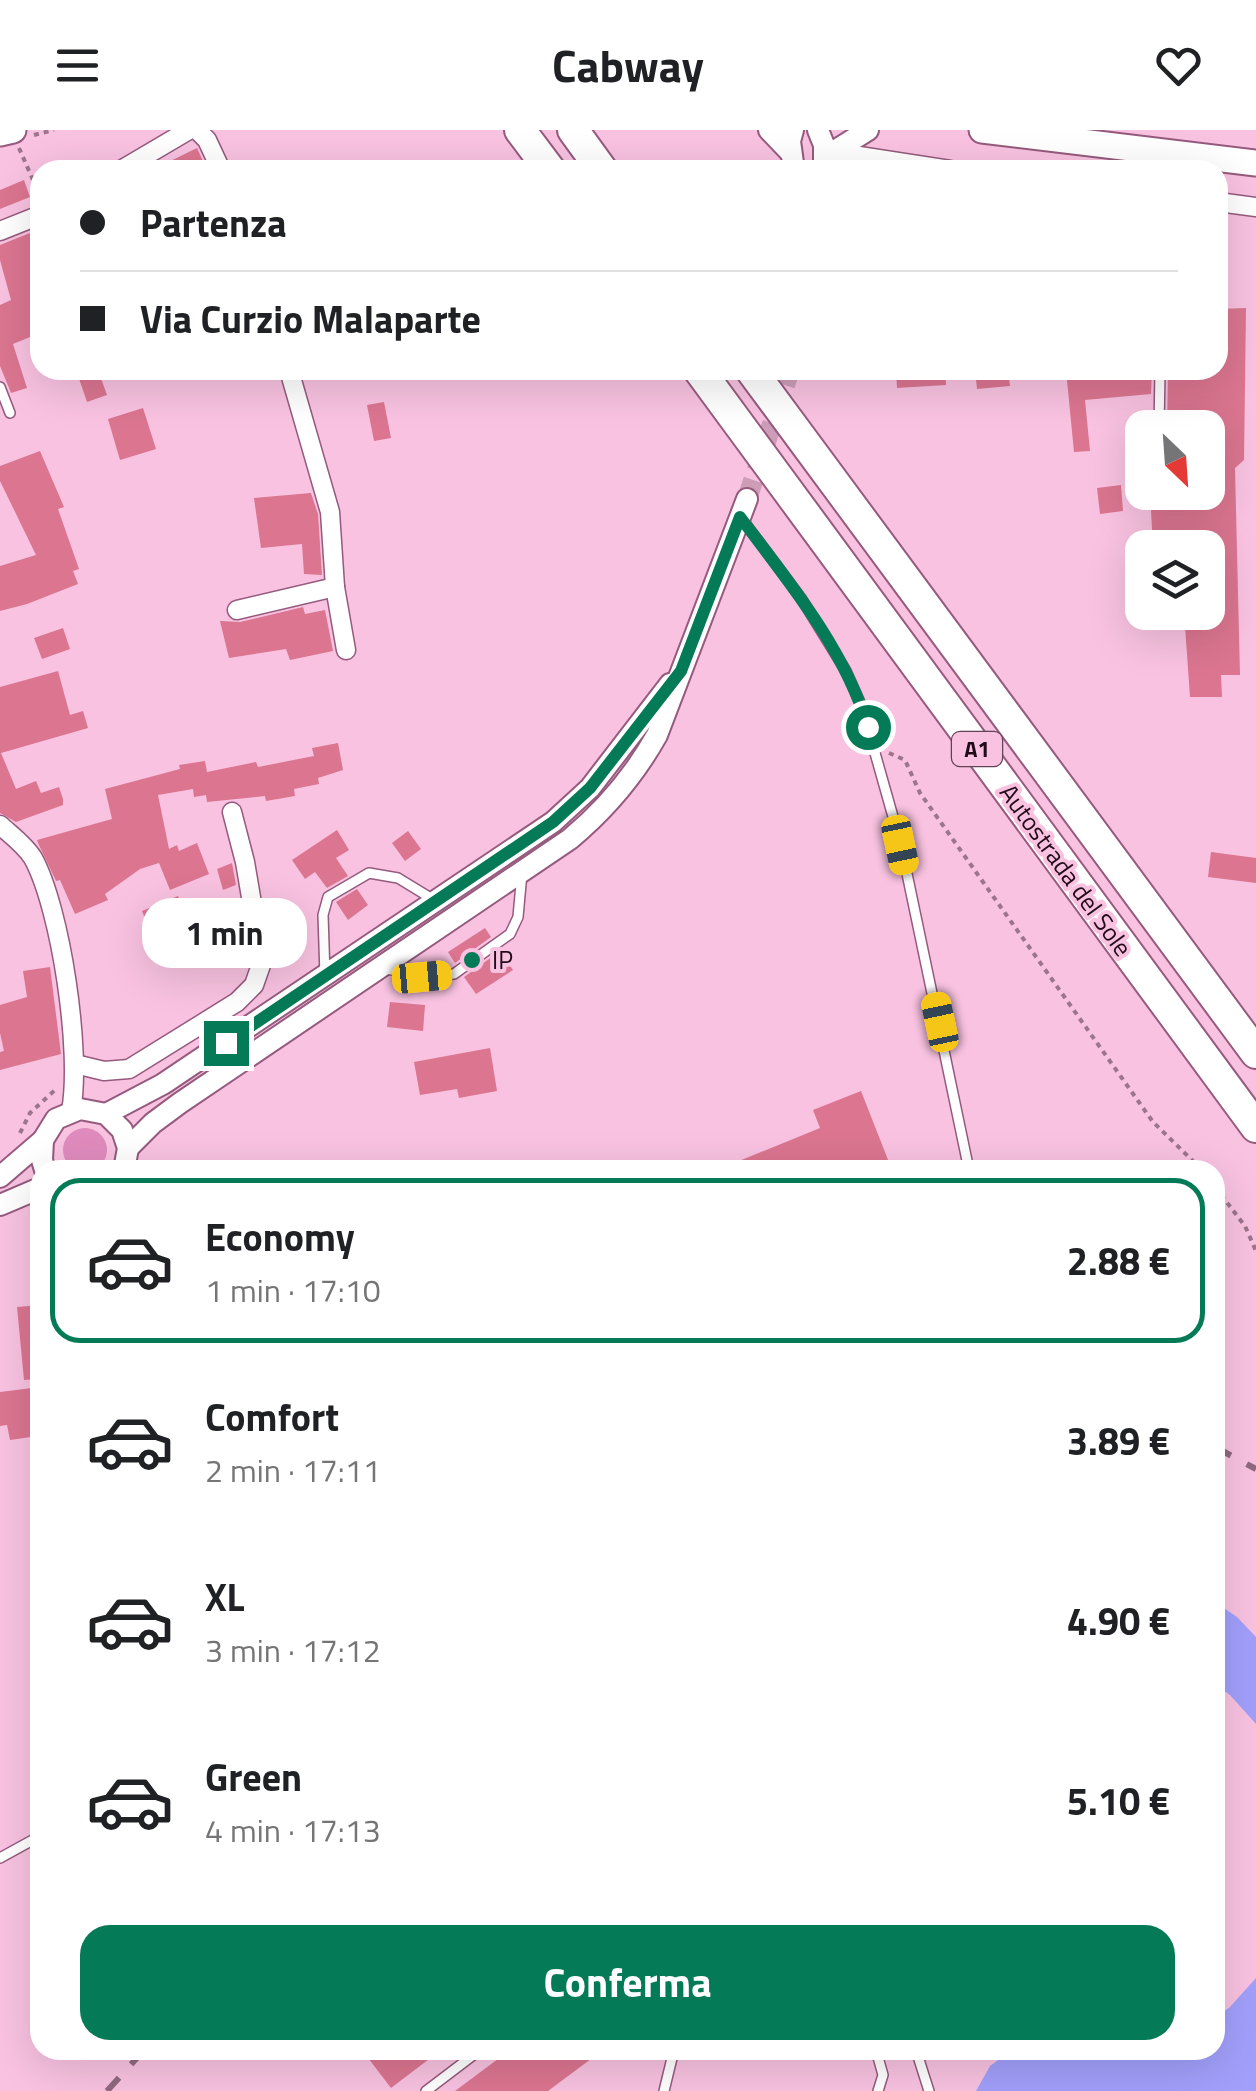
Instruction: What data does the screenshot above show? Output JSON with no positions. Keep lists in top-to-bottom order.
{
  "streets": {
    "highway": ["A1", "Autostrada del Sole"]
  },
  "places": ["IP"],
  "north": "bottom right",
  "page": {
    "header": "Cabway",
    "banner": ["Partenza", "Via Curzio Malaparte"],
    "bubble": "1 min",
    "list": [
      {
        "name": "Economy",
        "note": "1 min · 17:10",
        "value": "2.88 €"
      },
      {
        "name": "Comfort",
        "note": "2 min · 17:11",
        "value": "3.89 €"
      },
      {
        "name": "XL",
        "note": "3 min · 17:12",
        "value": "4.90 €"
      },
      {
        "name": "Green",
        "note": "4 min · 17:13",
        "value": "5.10 €"
      }
    ],
    "buttons": "Conferma"
  }
}
